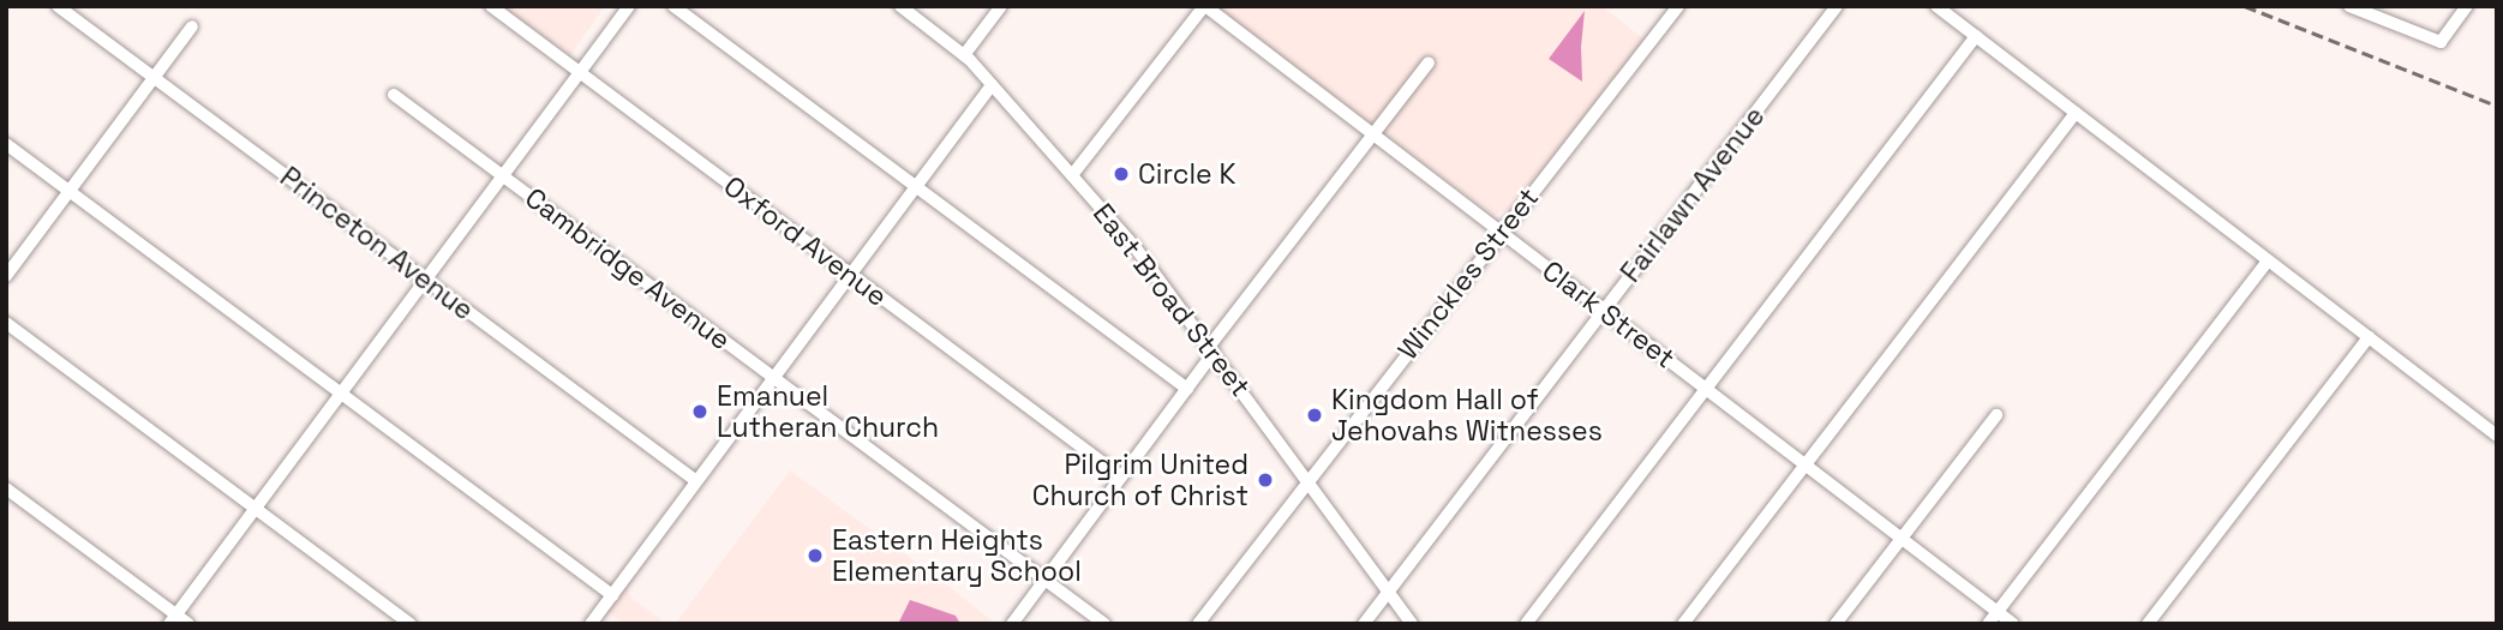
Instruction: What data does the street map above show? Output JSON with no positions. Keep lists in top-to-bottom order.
{
  "streets": {
    "street": [
      "Fairlawn Avenue",
      "Oxford Avenue",
      "Princeton Avenue",
      "Cambridge Avenue",
      "Winckles Street",
      "East Broad Street",
      "Clark Street"
    ]
  },
  "crossings": [
    ["Fairlawn Avenue", "East Broad Street"],
    ["Fairlawn Avenue", "Clark Street"],
    ["Winckles Street", "East Broad Street"],
    ["Winckles Street", "Clark Street"]
  ],
  "places": [
    "Circle K",
    "Emanuel Lutheran Church",
    "Kingdom Hall of Jehovahs Witnesses",
    "Pilgrim United Church of Christ",
    "Eastern Heights Elementary School"
  ]
}
